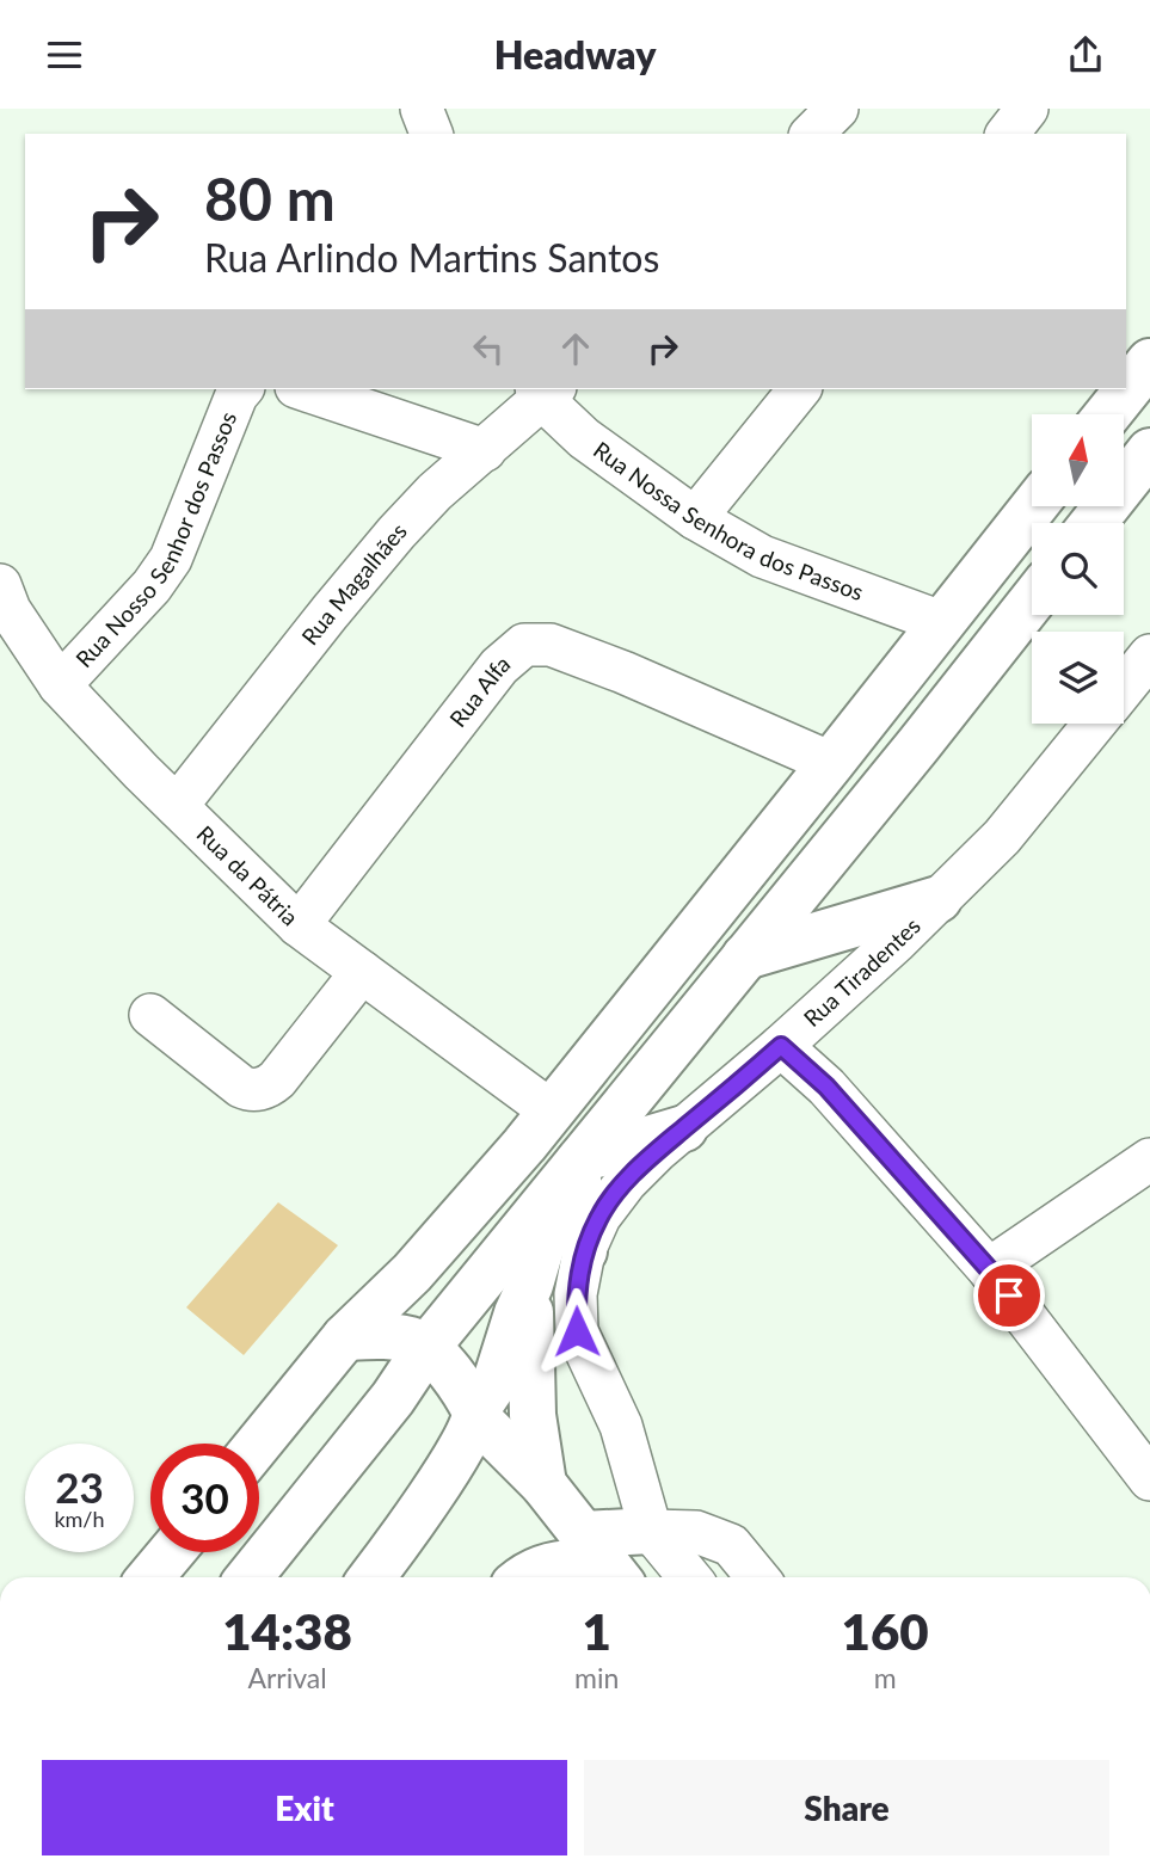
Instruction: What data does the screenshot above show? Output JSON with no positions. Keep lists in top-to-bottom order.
{
  "streets": {
    "street": [
      "Rua Nossa Senhora dos Passos",
      "Rua Nosso Senhor dos Passos",
      "Rua Magalhães",
      "Rua Alfa",
      "Rua da Pátria",
      "Rua Tiradentes"
    ]
  },
  "crossings": [
    ["Rua Nossa Senhora dos Passos", "Rua Magalhães"],
    ["Rua Nosso Senhor dos Passos", "Rua da Pátria"],
    ["Rua Magalhães", "Rua da Pátria"],
    ["Rua Alfa", "Rua da Pátria"]
  ],
  "north": "top",
  "page": {
    "header": "Headway",
    "turn": ["80 m", "Rua Arlindo Martins Santos"],
    "speed": "23 km/h",
    "limit": "30",
    "eta": [
      "14:38",
      "Arrival",
      "1",
      "min",
      "160",
      "m"
    ],
    "buttons": ["Exit", "Share"]
  }
}
